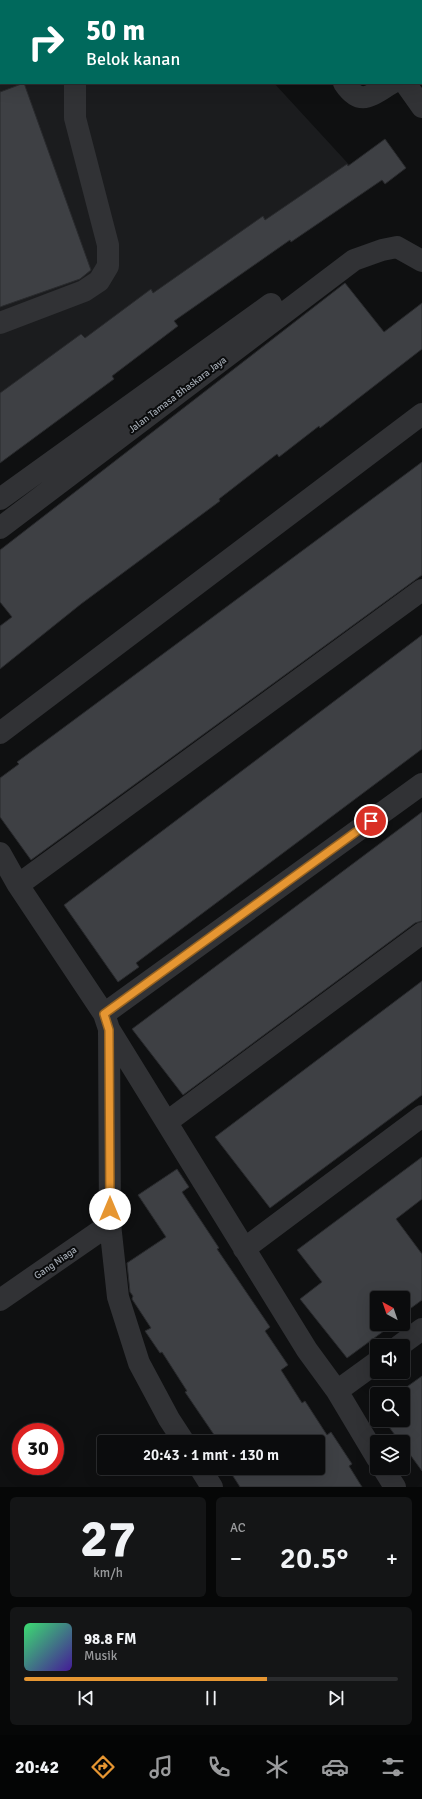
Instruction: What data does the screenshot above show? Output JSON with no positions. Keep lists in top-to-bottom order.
{
  "streets": {
    "street": ["Jalan Tamasa Bhaskara Jaya", "Gang Niaga"]
  },
  "north": "top left",
  "page": {
    "turn": ["50 m", "Belok kanan"],
    "limit": "30",
    "trip": "20:43 · 1 mnt · 130 m",
    "tile": [
      ["27", "km/h"],
      "AC"
    ],
    "heat": ["−", "20.5°", "+"],
    "song": ["98.8 FM", "Musik"],
    "tabs": "20:42"
  }
}
